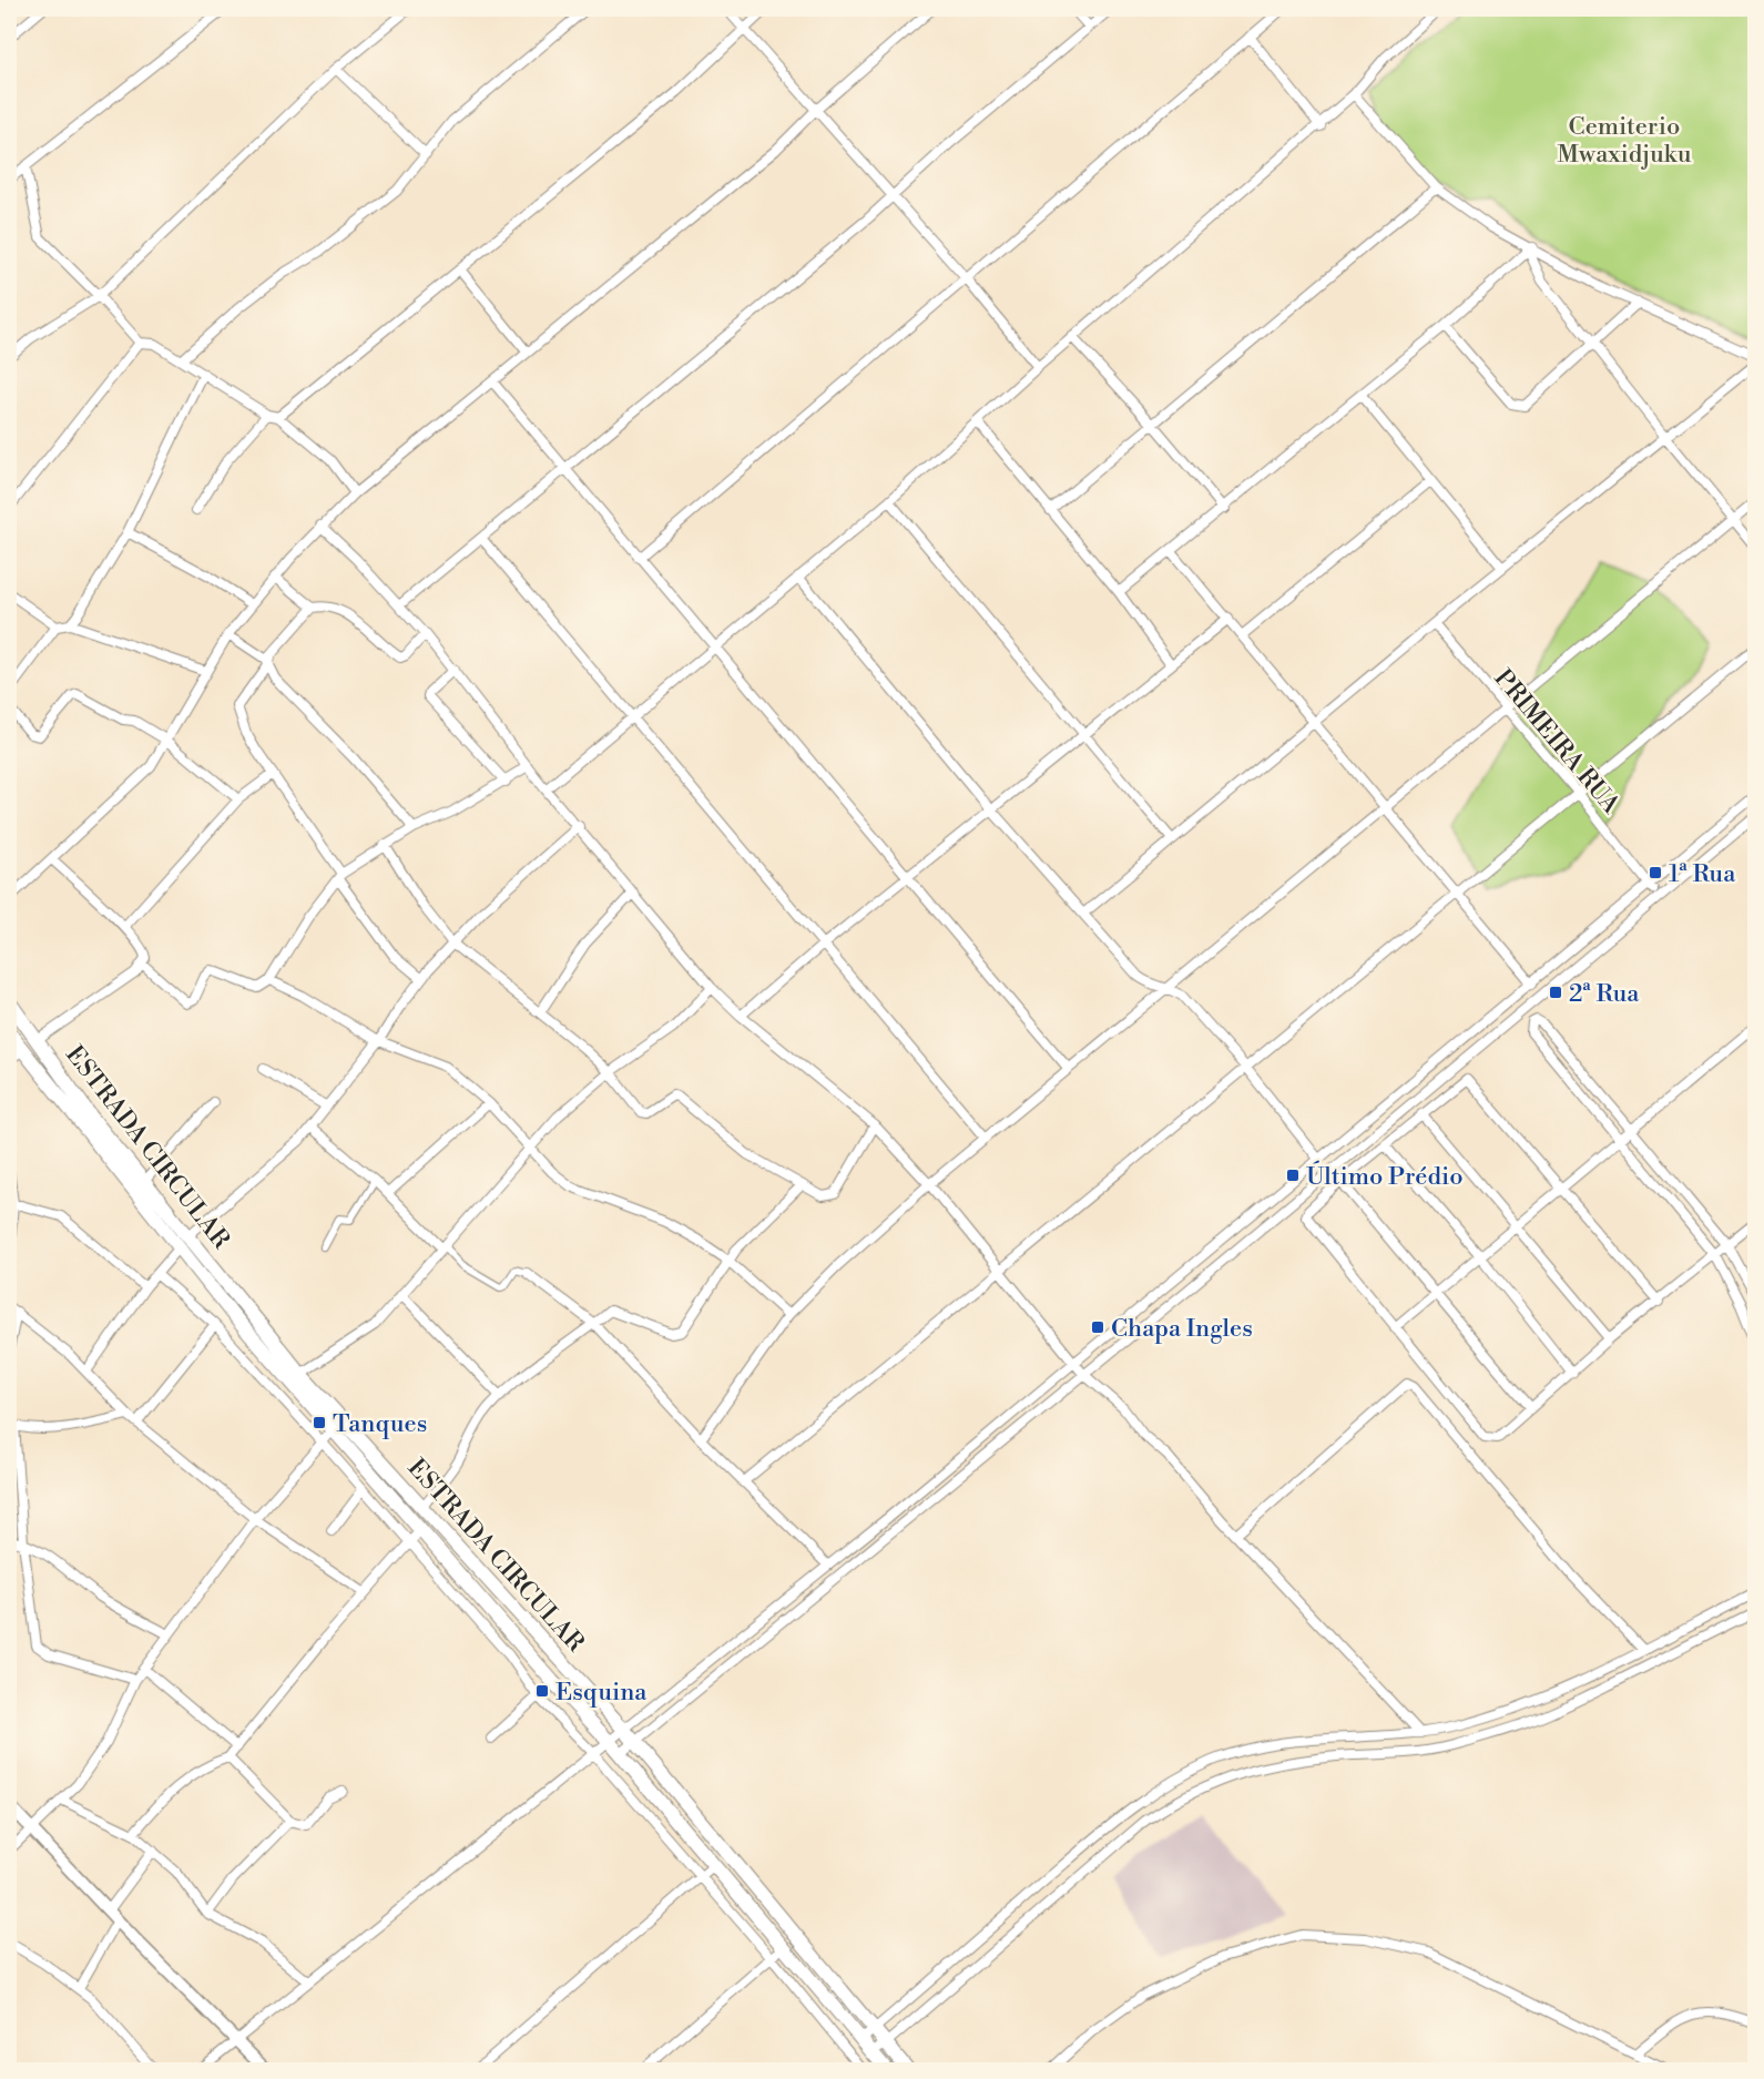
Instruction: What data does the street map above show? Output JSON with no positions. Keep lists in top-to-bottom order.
{
  "streets": {
    "main road": ["ESTRADA CIRCULAR"],
    "street": ["PRIMEIRA RUA"]
  },
  "parks": ["Cemiterio Mwaxidjuku"],
  "places": {
    "transit": [
      "1ª Rua",
      "2ª Rua",
      "Último Prédio",
      "Chapa Ingles",
      "Tanques",
      "Esquina"
    ]
  }
}
